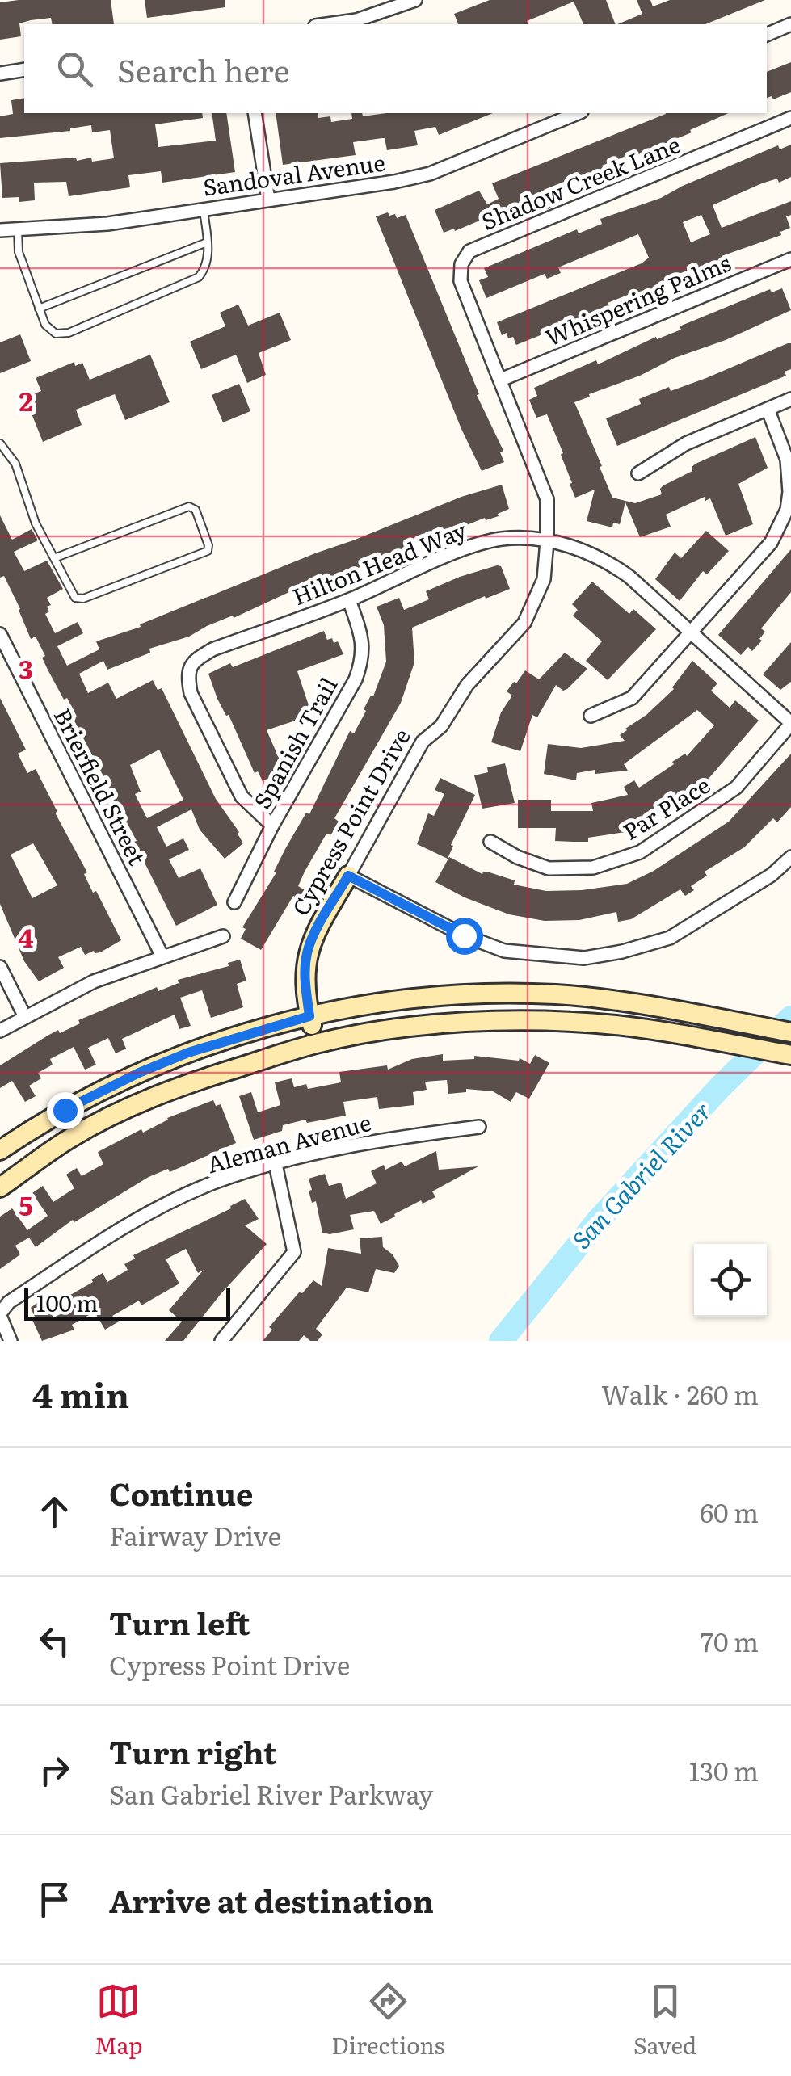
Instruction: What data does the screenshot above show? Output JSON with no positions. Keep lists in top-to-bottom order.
{
  "streets": {
    "main road": ["Cypress Point Drive"],
    "street": [
      "Sandoval Avenue",
      "Shadow Creek Lane",
      "Whispering Palms",
      "Hilton Head Way",
      "Spanish Trail",
      "Brierfield Street",
      "Par Place",
      "Aleman Avenue"
    ]
  },
  "crossings": [
    ["Shadow Creek Lane", "Whispering Palms"],
    ["Shadow Creek Lane", "Cypress Point Drive"],
    ["Whispering Palms", "Cypress Point Drive"],
    ["Hilton Head Way", "Spanish Trail"],
    ["Hilton Head Way", "Par Place"],
    ["Hilton Head Way", "Cypress Point Drive"]
  ],
  "water": ["San Gabriel River"],
  "scale_bar": "100 m",
  "page": {
    "search": "Search here",
    "scale": "100 m",
    "heading": ["4 min", "Walk · 260 m"],
    "list": [
      ["Continue", "Fairway Drive", "60 m"],
      ["Turn left", "Cypress Point Drive", "70 m"],
      ["Turn right", "San Gabriel River Parkway", "130 m"],
      "Arrive at destination"
    ],
    "nav": ["Map", "Directions", "Saved"]
  },
  "grid": {
    "rows": [
      "2",
      "3",
      "4",
      "5"
    ]
  }
}
